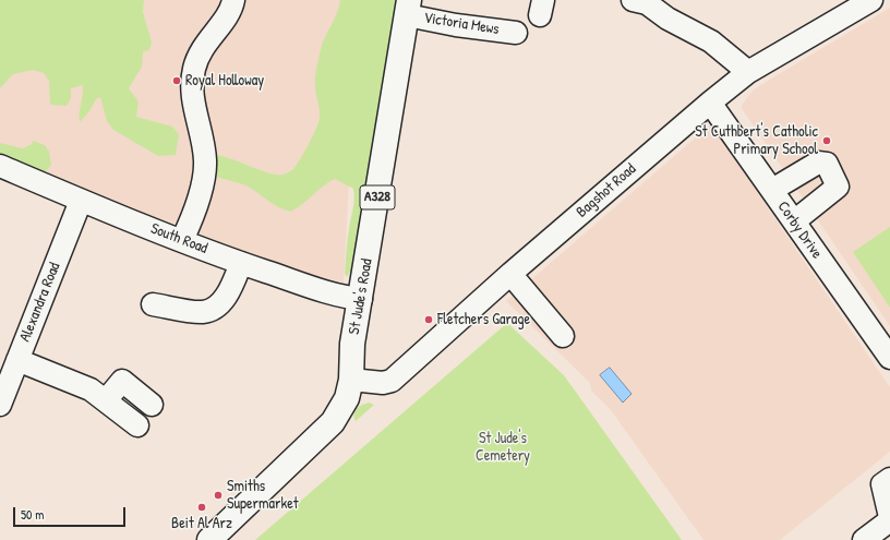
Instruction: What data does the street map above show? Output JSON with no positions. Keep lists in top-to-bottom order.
{
  "streets": {
    "main road": ["A328", "St Jude's Road"],
    "street": [
      "Victoria Mews",
      "Bagshot Road",
      "Corby Drive",
      "South Road",
      "Alexandra Road"
    ]
  },
  "crossings": [
    ["Victoria Mews", "St Jude's Road"],
    ["Bagshot Road", "Corby Drive"],
    ["Bagshot Road", "St Jude's Road"],
    ["South Road", "St Jude's Road"],
    ["South Road", "Alexandra Road"]
  ],
  "parks": ["St Jude's Cemetery"],
  "places": [
    "Royal Holloway",
    "St Cuthbert's Catholic Primary School",
    "Fletchers Garage",
    "Smiths Supermarket",
    "Beit Al Arz"
  ],
  "scale_bar": "50 m"
}
